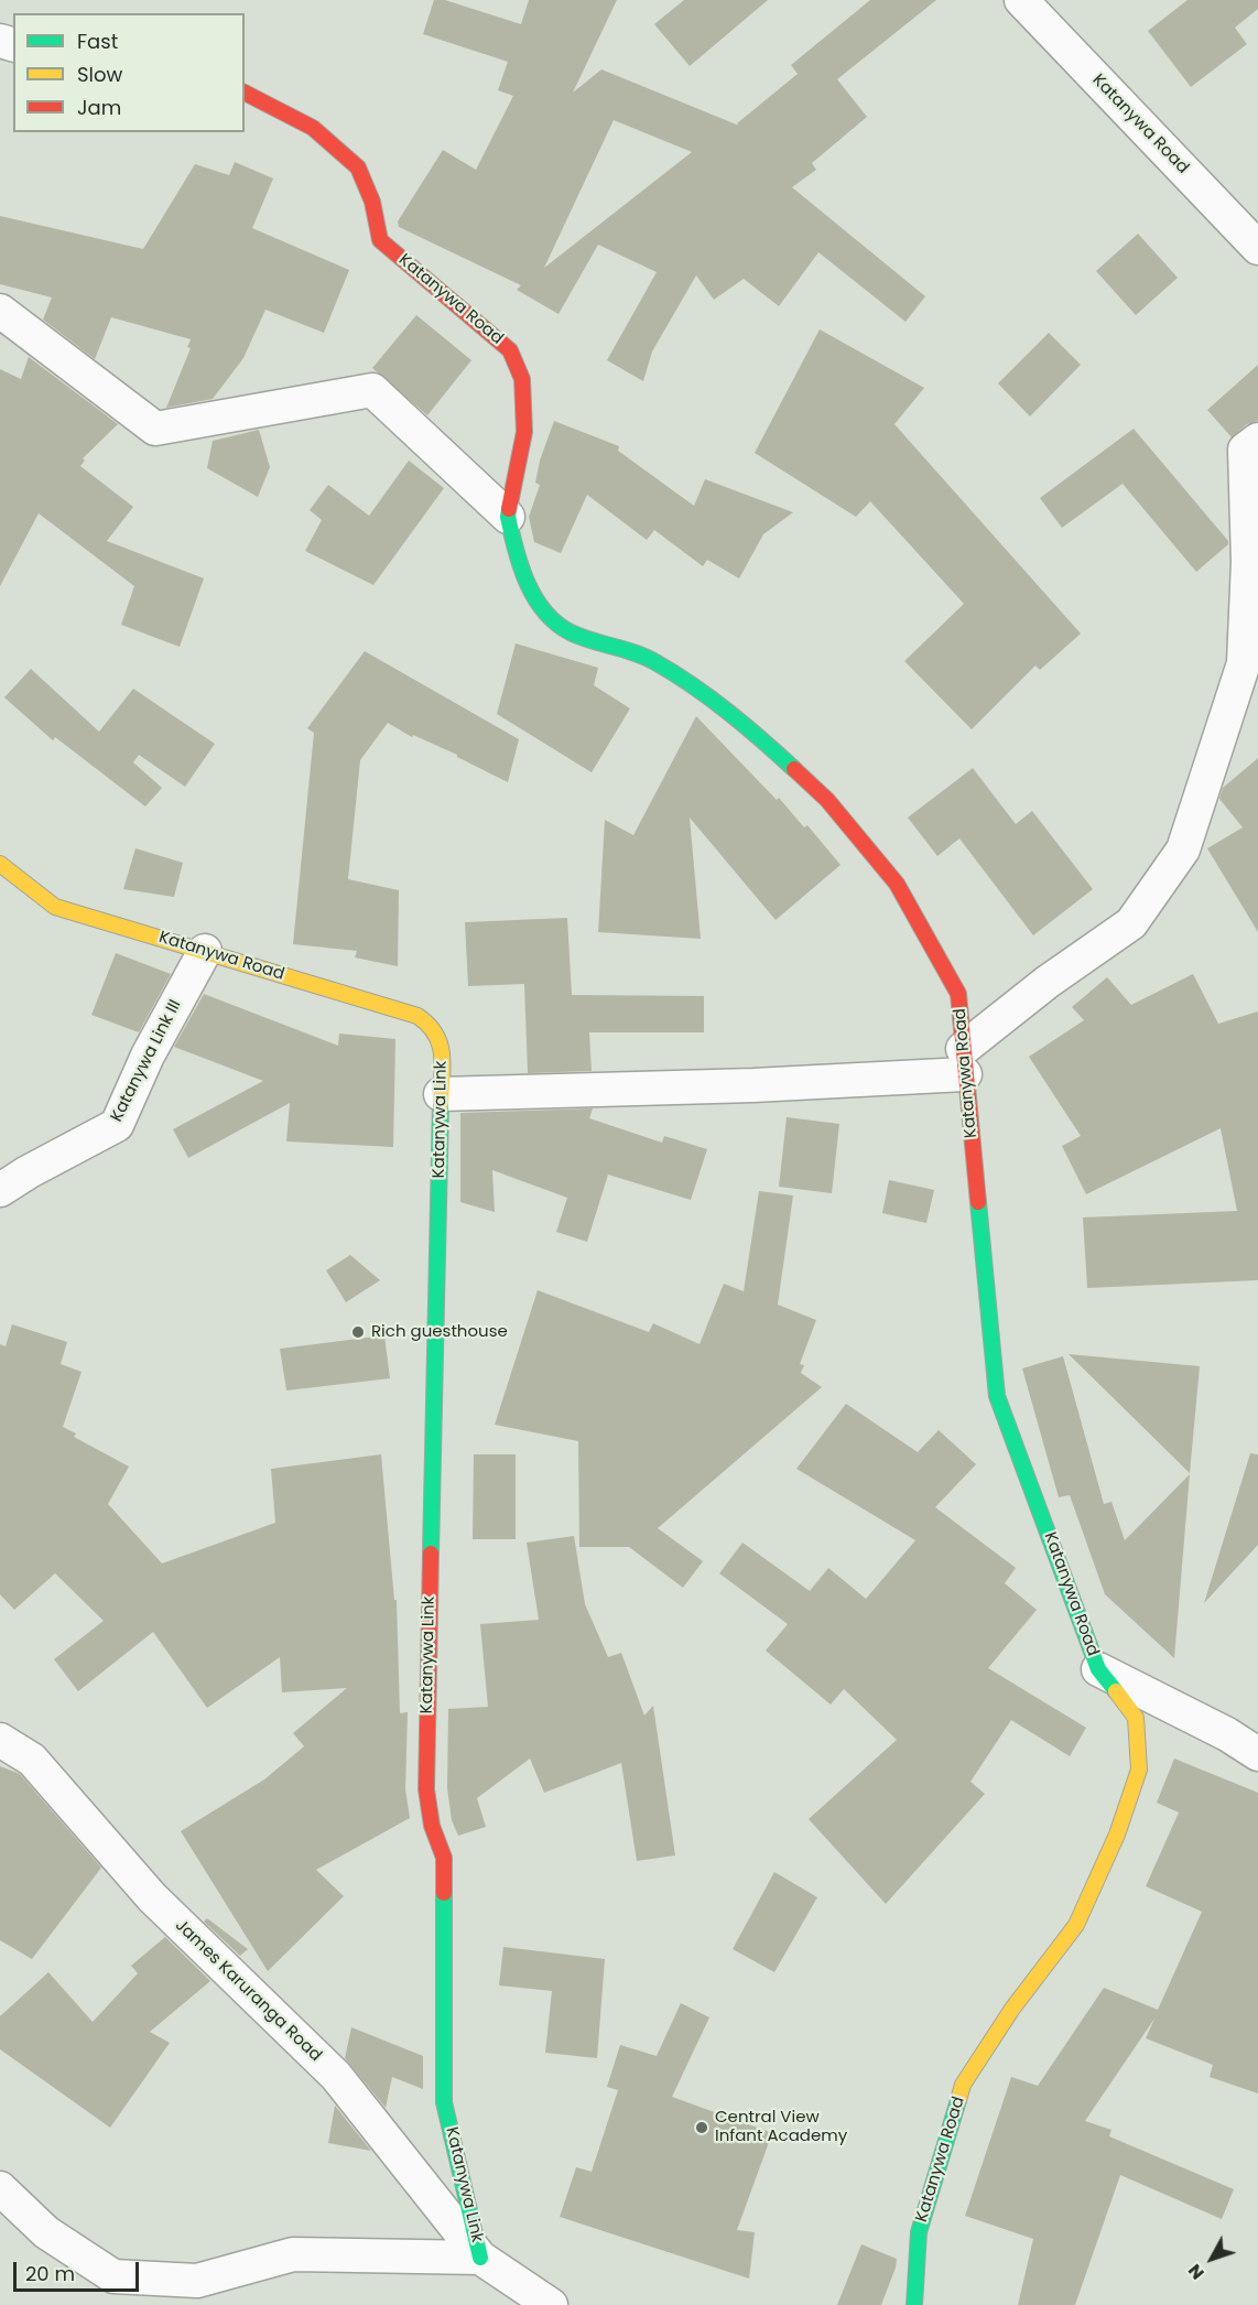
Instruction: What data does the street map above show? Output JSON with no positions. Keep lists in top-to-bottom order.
{
  "streets": {
    "street": [
      "Katanywa Road",
      "Katanywa Link III",
      "Katanywa Link",
      "James Karuranga Road"
    ]
  },
  "crossings": [
    ["Katanywa Road", "Katanywa Link III"],
    ["Katanywa Road", "Katanywa Link"],
    ["Katanywa Link", "James Karuranga Road"]
  ],
  "places": ["Rich guesthouse", "Central View Infant Academy"],
  "legend": ["Fast", "Slow", "Jam"],
  "scale_bar": "20 m",
  "north": "bottom left"
}
